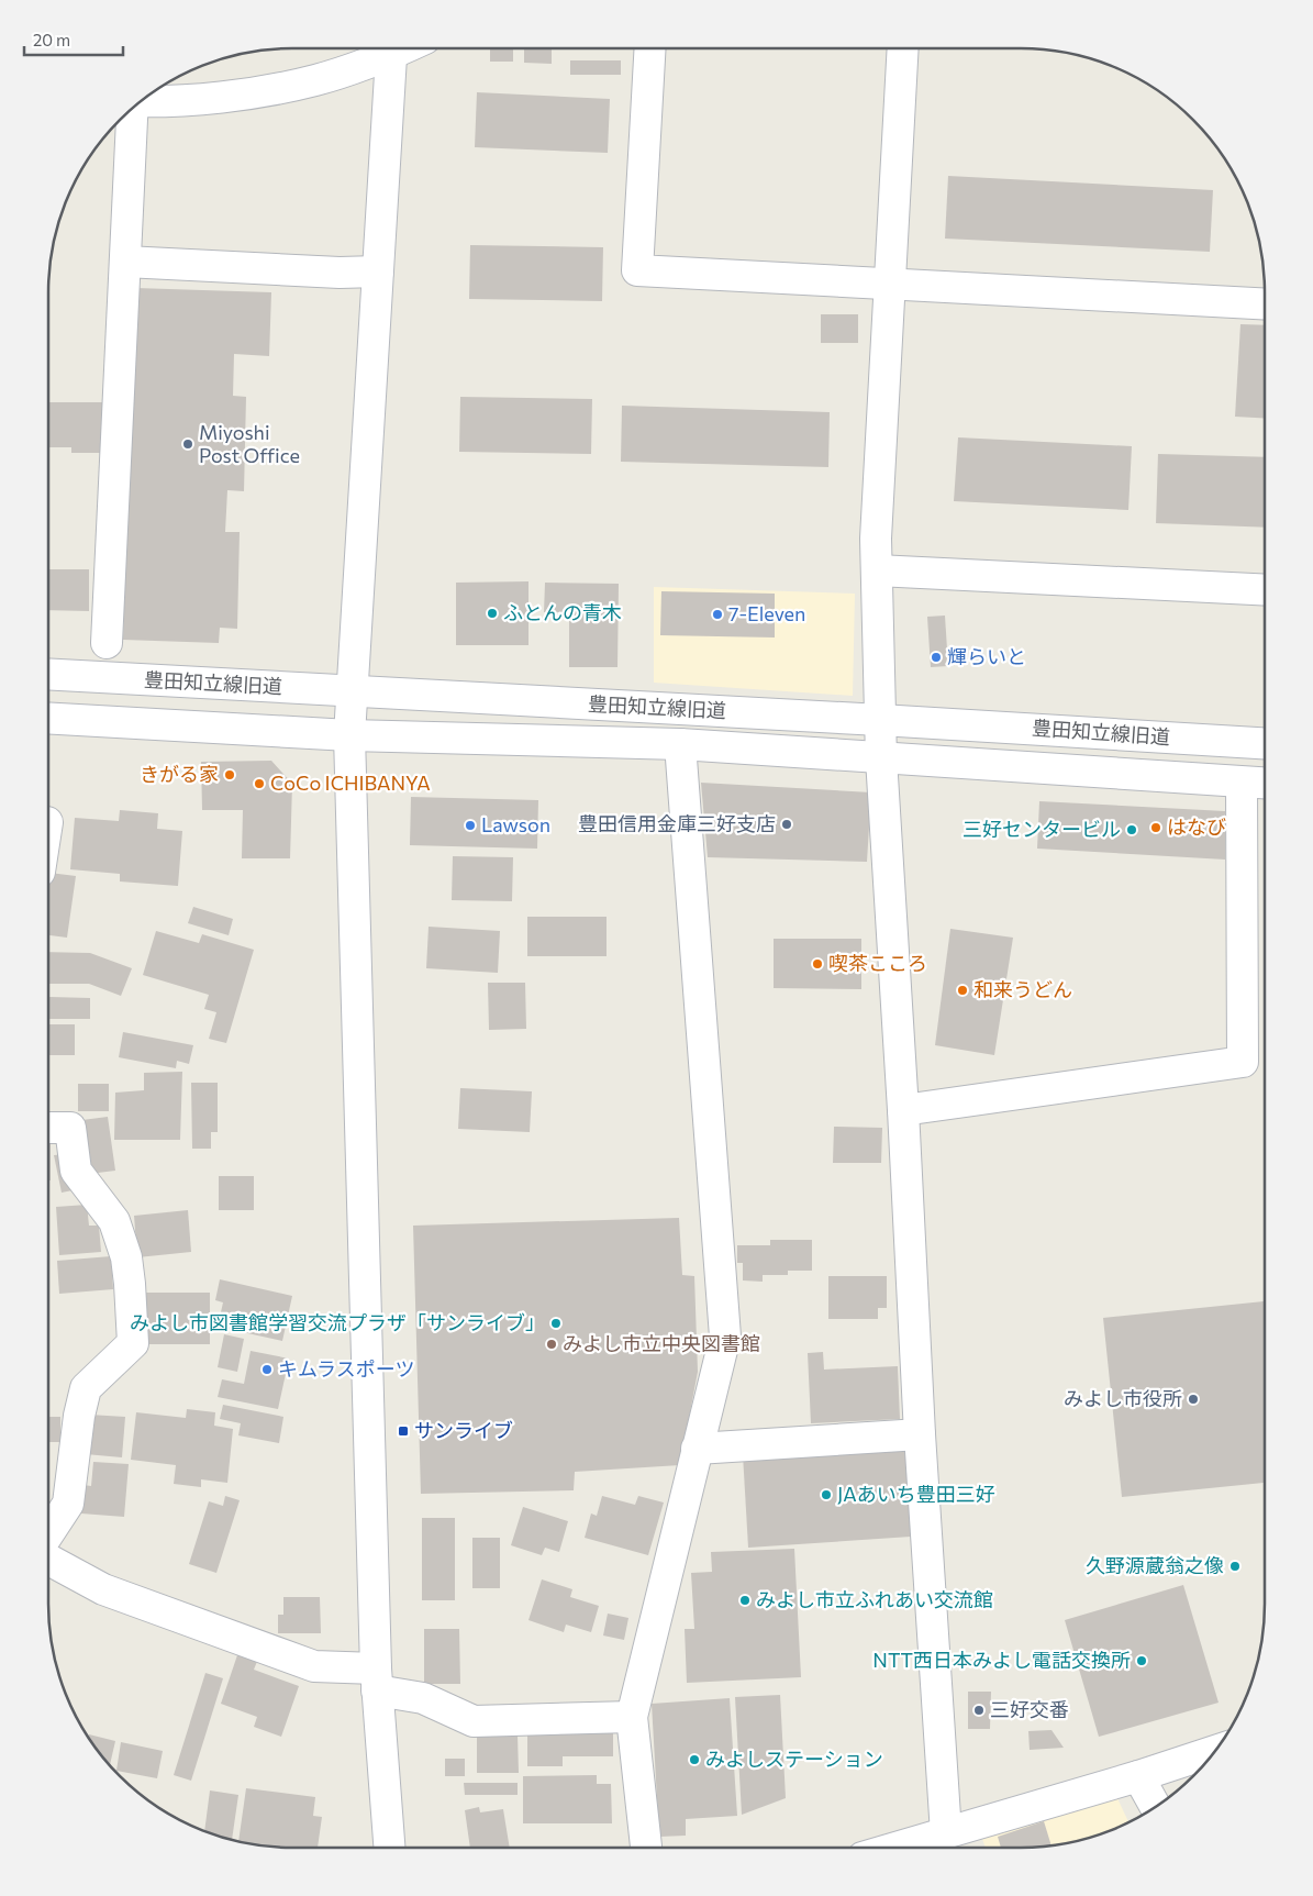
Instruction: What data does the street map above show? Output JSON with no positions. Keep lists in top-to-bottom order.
{
  "streets": {
    "street": ["豊田知立線旧道"]
  },
  "places": {
    "other": [
      "Miyoshi Post Office",
      "ふとんの青木",
      "7-Eleven",
      "輝らいと",
      "きがる家",
      "CoCo ICHIBANYA",
      "豊田信用金庫三好支店",
      "Lawson",
      "はなび",
      "三好センタービル",
      "喫茶こころ",
      "和来うどん",
      "みよし市図書館学習交流プラザ「サンライブ」",
      "みよし市立中央図書館",
      "キムラスポーツ",
      "みよし市役所",
      "JAあいち豊田三好",
      "久野源蔵翁之像",
      "みよし市立ふれあい交流館",
      "NTT西日本みよし電話交換所",
      "三好交番",
      "みよしステーション"
    ],
    "transit": ["サンライブ"]
  },
  "scale_bar": "20 m"
}
